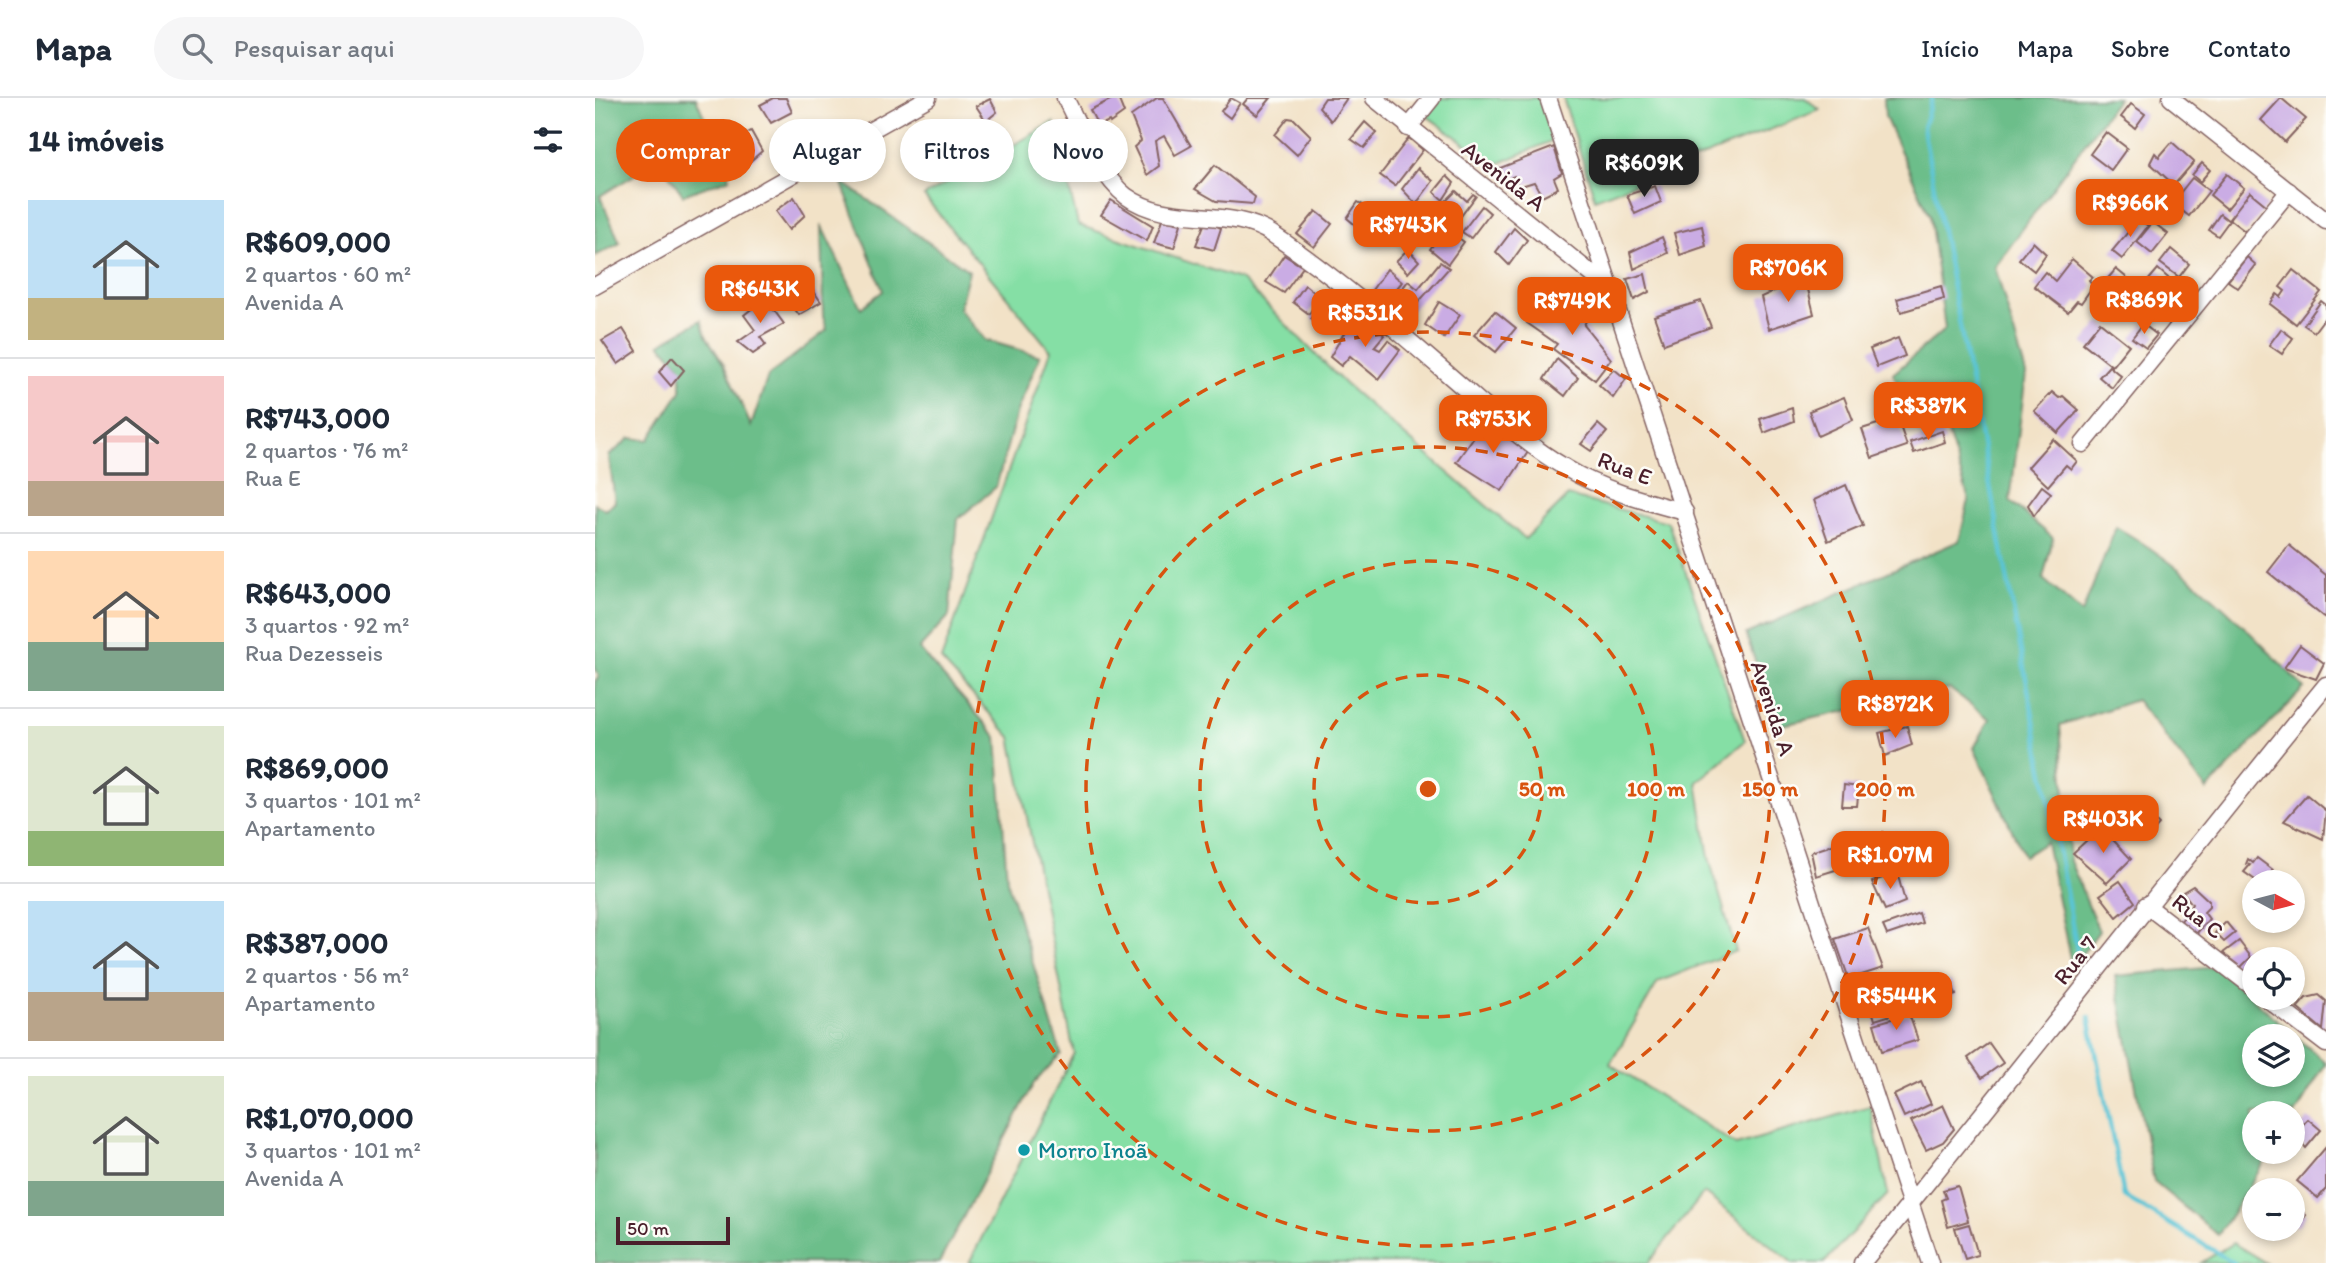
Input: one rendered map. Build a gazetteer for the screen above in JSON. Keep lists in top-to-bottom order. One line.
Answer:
{"streets":{"street":["Avenida A","Rua E","Rua C","Rua 7"]},"crossings":[["Avenida A","Rua E"],["Avenida A","Rua 7"],["Rua C","Rua 7"]],"places":["Morro Inoã"],"scale_bar":"50 m","north":"right","page":{"header":"Mapa","search":"Pesquisar aqui","nav":["Início","Mapa","Sobre","Contato"],"heading":"14 imóveis","chip":["Comprar","Alugar","Filtros","Novo"],"price":["R$609K","R$966K","R$743K","R$706K","R$643K","R$869K","R$749K","R$531K","R$387K","R$753K","R$872K","R$403K","R$1.07M","R$544K"],"list":[{"name":"R$609,000","note":"2 quartos · 60 m² · Avenida A"},{"name":"R$743,000","note":"2 quartos · 76 m² · Rua E"},{"name":"R$643,000","note":"3 quartos · 92 m² · Rua Dezesseis"},{"name":"R$869,000","note":"3 quartos · 101 m² · Apartamento"},{"name":"R$387,000","note":"2 quartos · 56 m² · Apartamento"},{"name":"R$1,070,000","note":"3 quartos · 101 m² · Avenida A"}],"map_buttons":["+","−"],"scale":"50 m"},"rings":["50 m","100 m","150 m","200 m"]}
